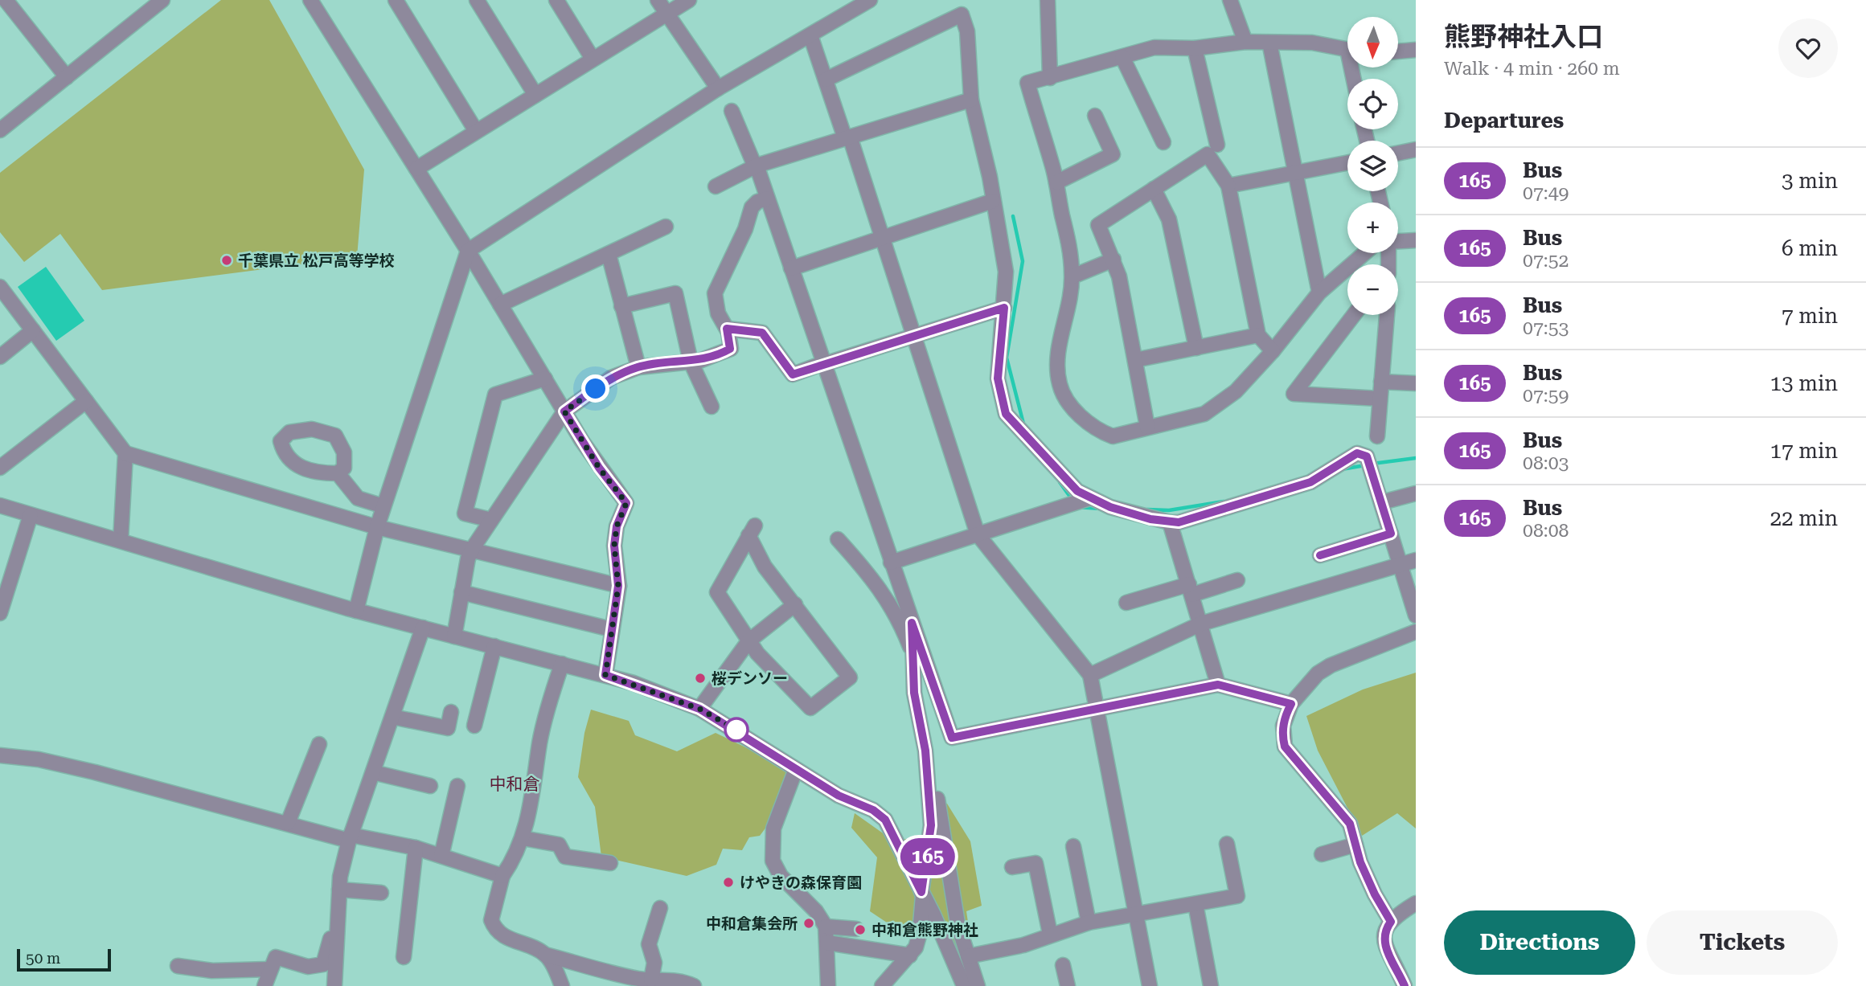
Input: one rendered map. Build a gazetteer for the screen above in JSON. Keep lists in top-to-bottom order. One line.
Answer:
{"districts":["中和倉"],"places":["千葉県立 松戸高等学校","桜デンソー","けやきの森保育園","中和倉集会所","中和倉熊野神社"],"lines":["bus line 165"],"scale_bar":"50 m","north":"bottom","page":{"on_map":"165","heading":[["熊野神社入口","Walk · 4 min · 260 m"],"Departures"],"map_buttons":["+","−"],"list":[{"mark":"165","name":"Bus","note":"07:49","value":"3 min"},{"mark":"165","name":"Bus","note":"07:52","value":"6 min"},{"mark":"165","name":"Bus","note":"07:53","value":"7 min"},{"mark":"165","name":"Bus","note":"07:59","value":"13 min"},{"mark":"165","name":"Bus","note":"08:03","value":"17 min"},{"mark":"165","name":"Bus","note":"08:08","value":"22 min"}],"buttons":["Directions","Tickets"],"scale":"50 m"}}
